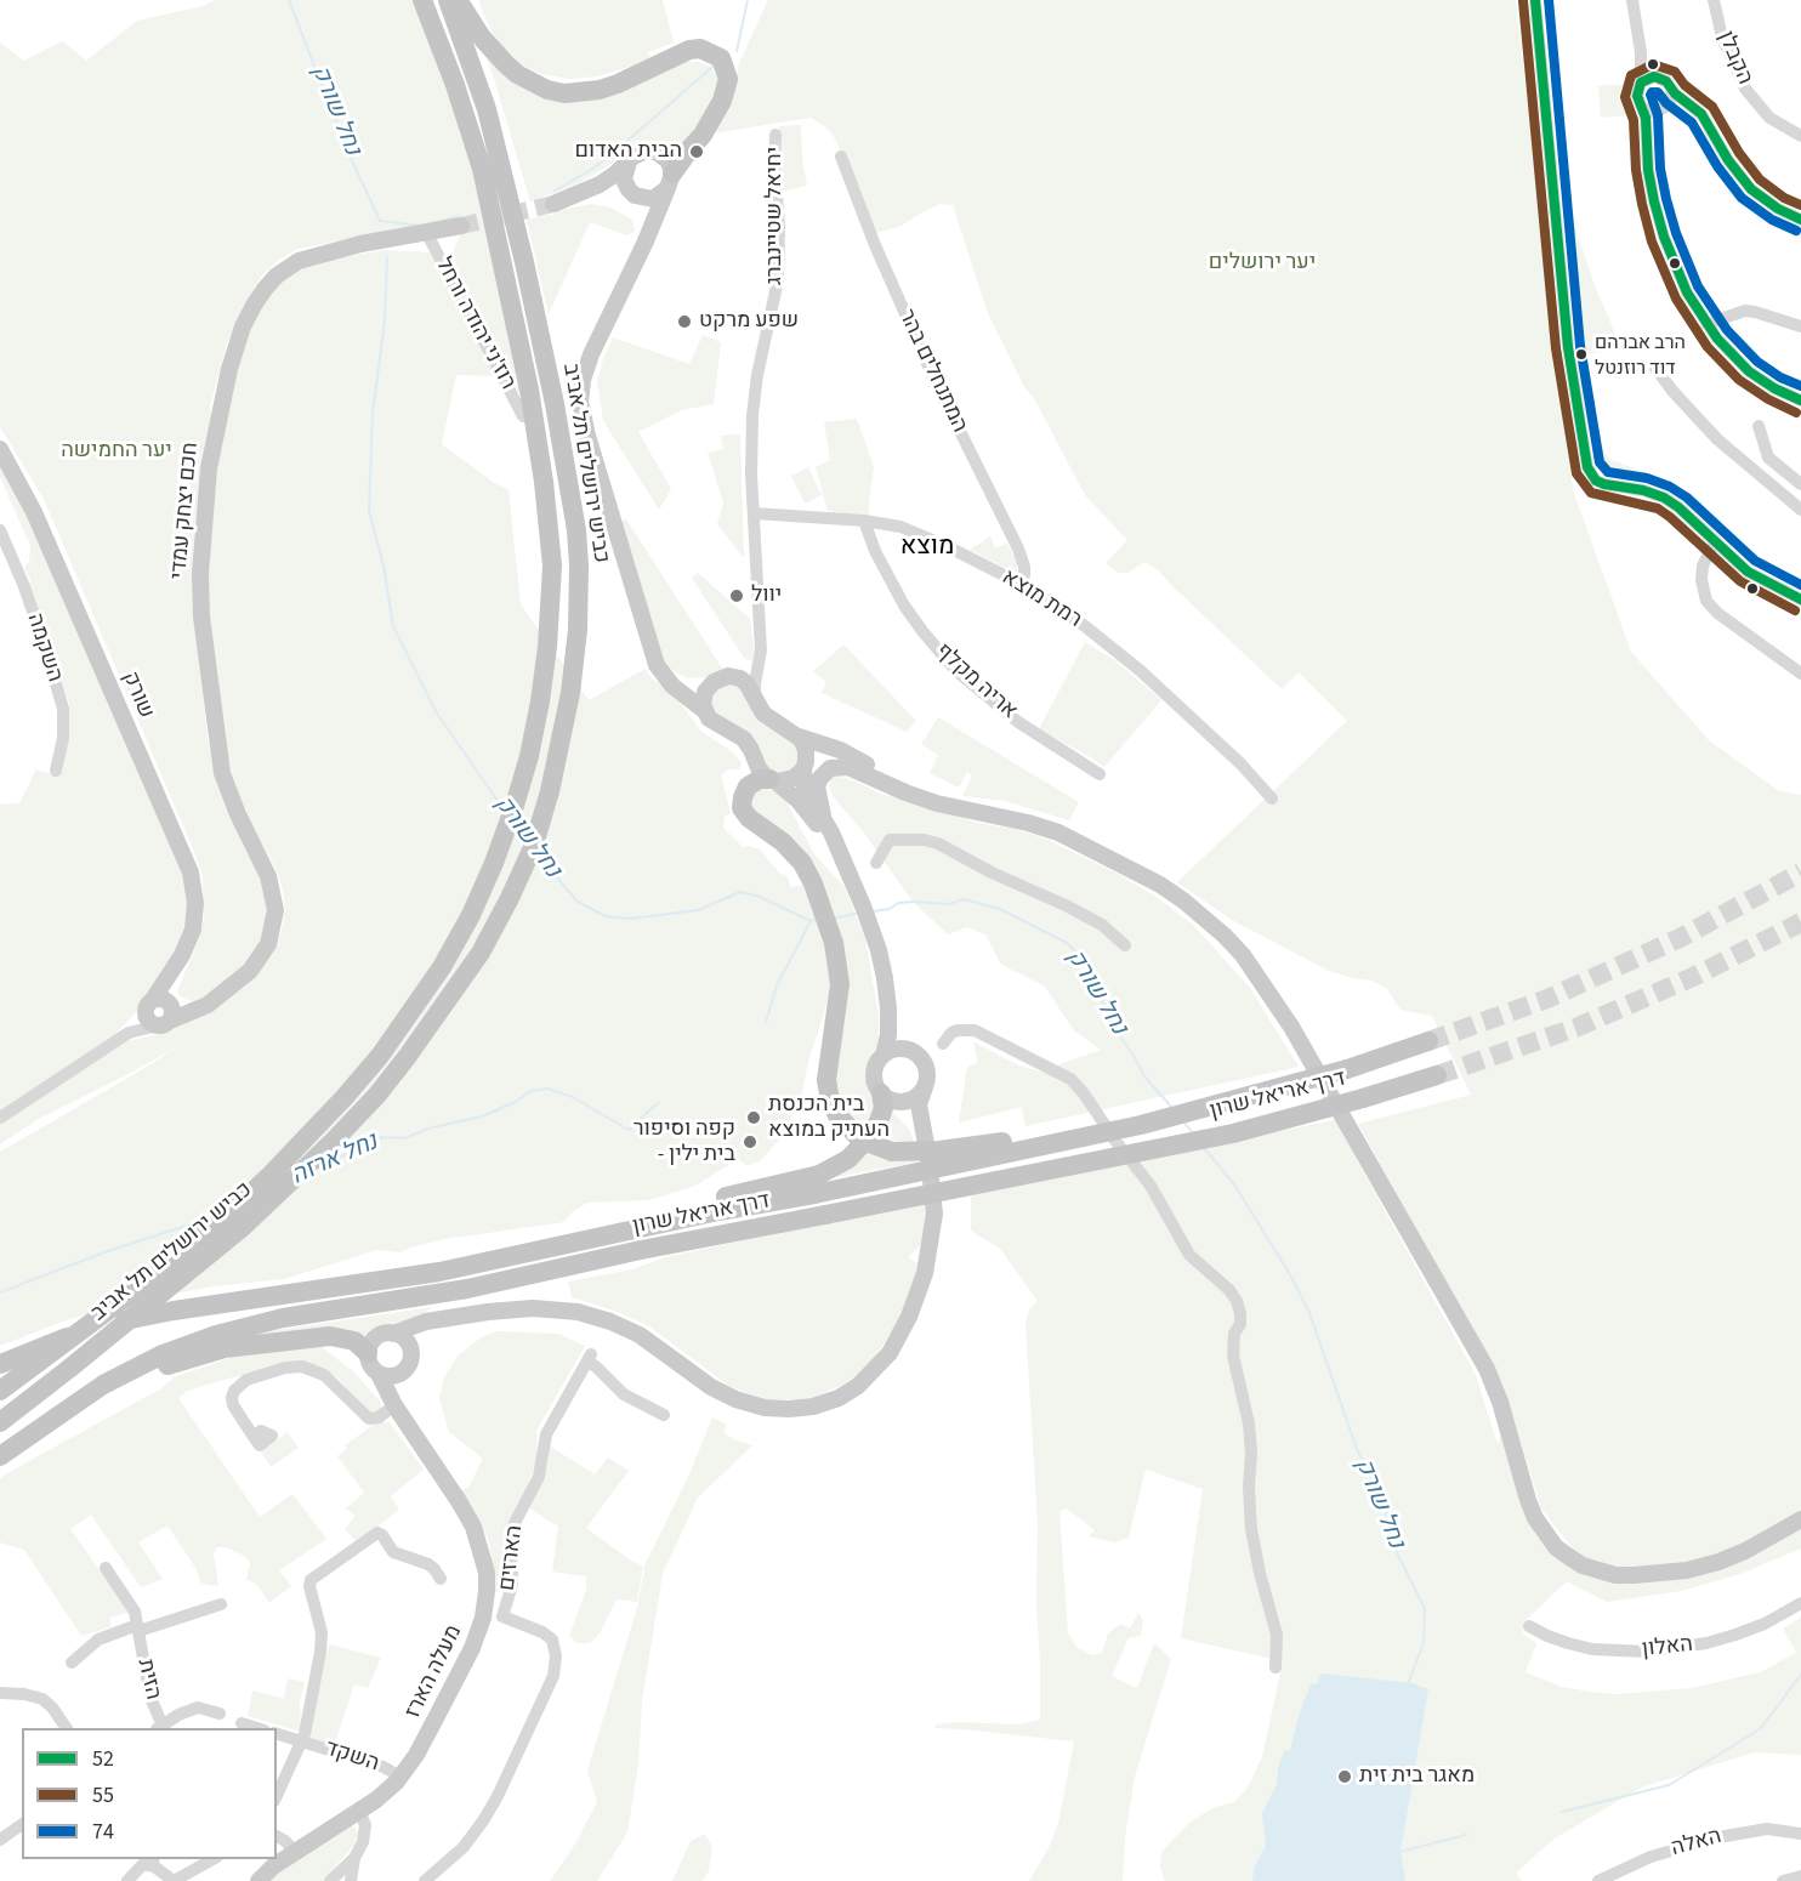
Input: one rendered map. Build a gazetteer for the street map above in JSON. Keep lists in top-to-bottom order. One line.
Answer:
{"streets":{"highway":["כביש ירושלים תל אביב","דרך אריאל שרון"],"main road":["חכם יצחק עמדי","שורק","מעלה הארז"],"street":["הקבלן","יחיאל שטיינברג","רוז'ני יהודה ורחל","המתנחלים בהר","רמת מוצא","השקמה","אריה מקלף","הארזים","האלון","הזית","השקד","האלה"]},"crossings":[["יחיאל שטיינברג","רמת מוצא"],["רוז'ני יהודה ורחל","חכם יצחק עמדי"],["המתנחלים בהר","רמת מוצא"],["חכם יצחק עמדי","שורק"],["רמת מוצא","אריה מקלף"],["מעלה הארז","השקד"]],"districts":["מוצא"],"water":["נחל שורק","נחל ארזה"],"parks":["יער ירושלים","יער החמישה"],"places":["הבית האדום","שפע מרקט","הרב אברהם דוד רוזנטל","יוול","בית הכנסת העתיק במוצא","קפה וסיפור - בית ילין","מאגר בית זית"],"lines":["transit line 52","transit line 74","transit line 55"],"legend":["52","55","74"]}
